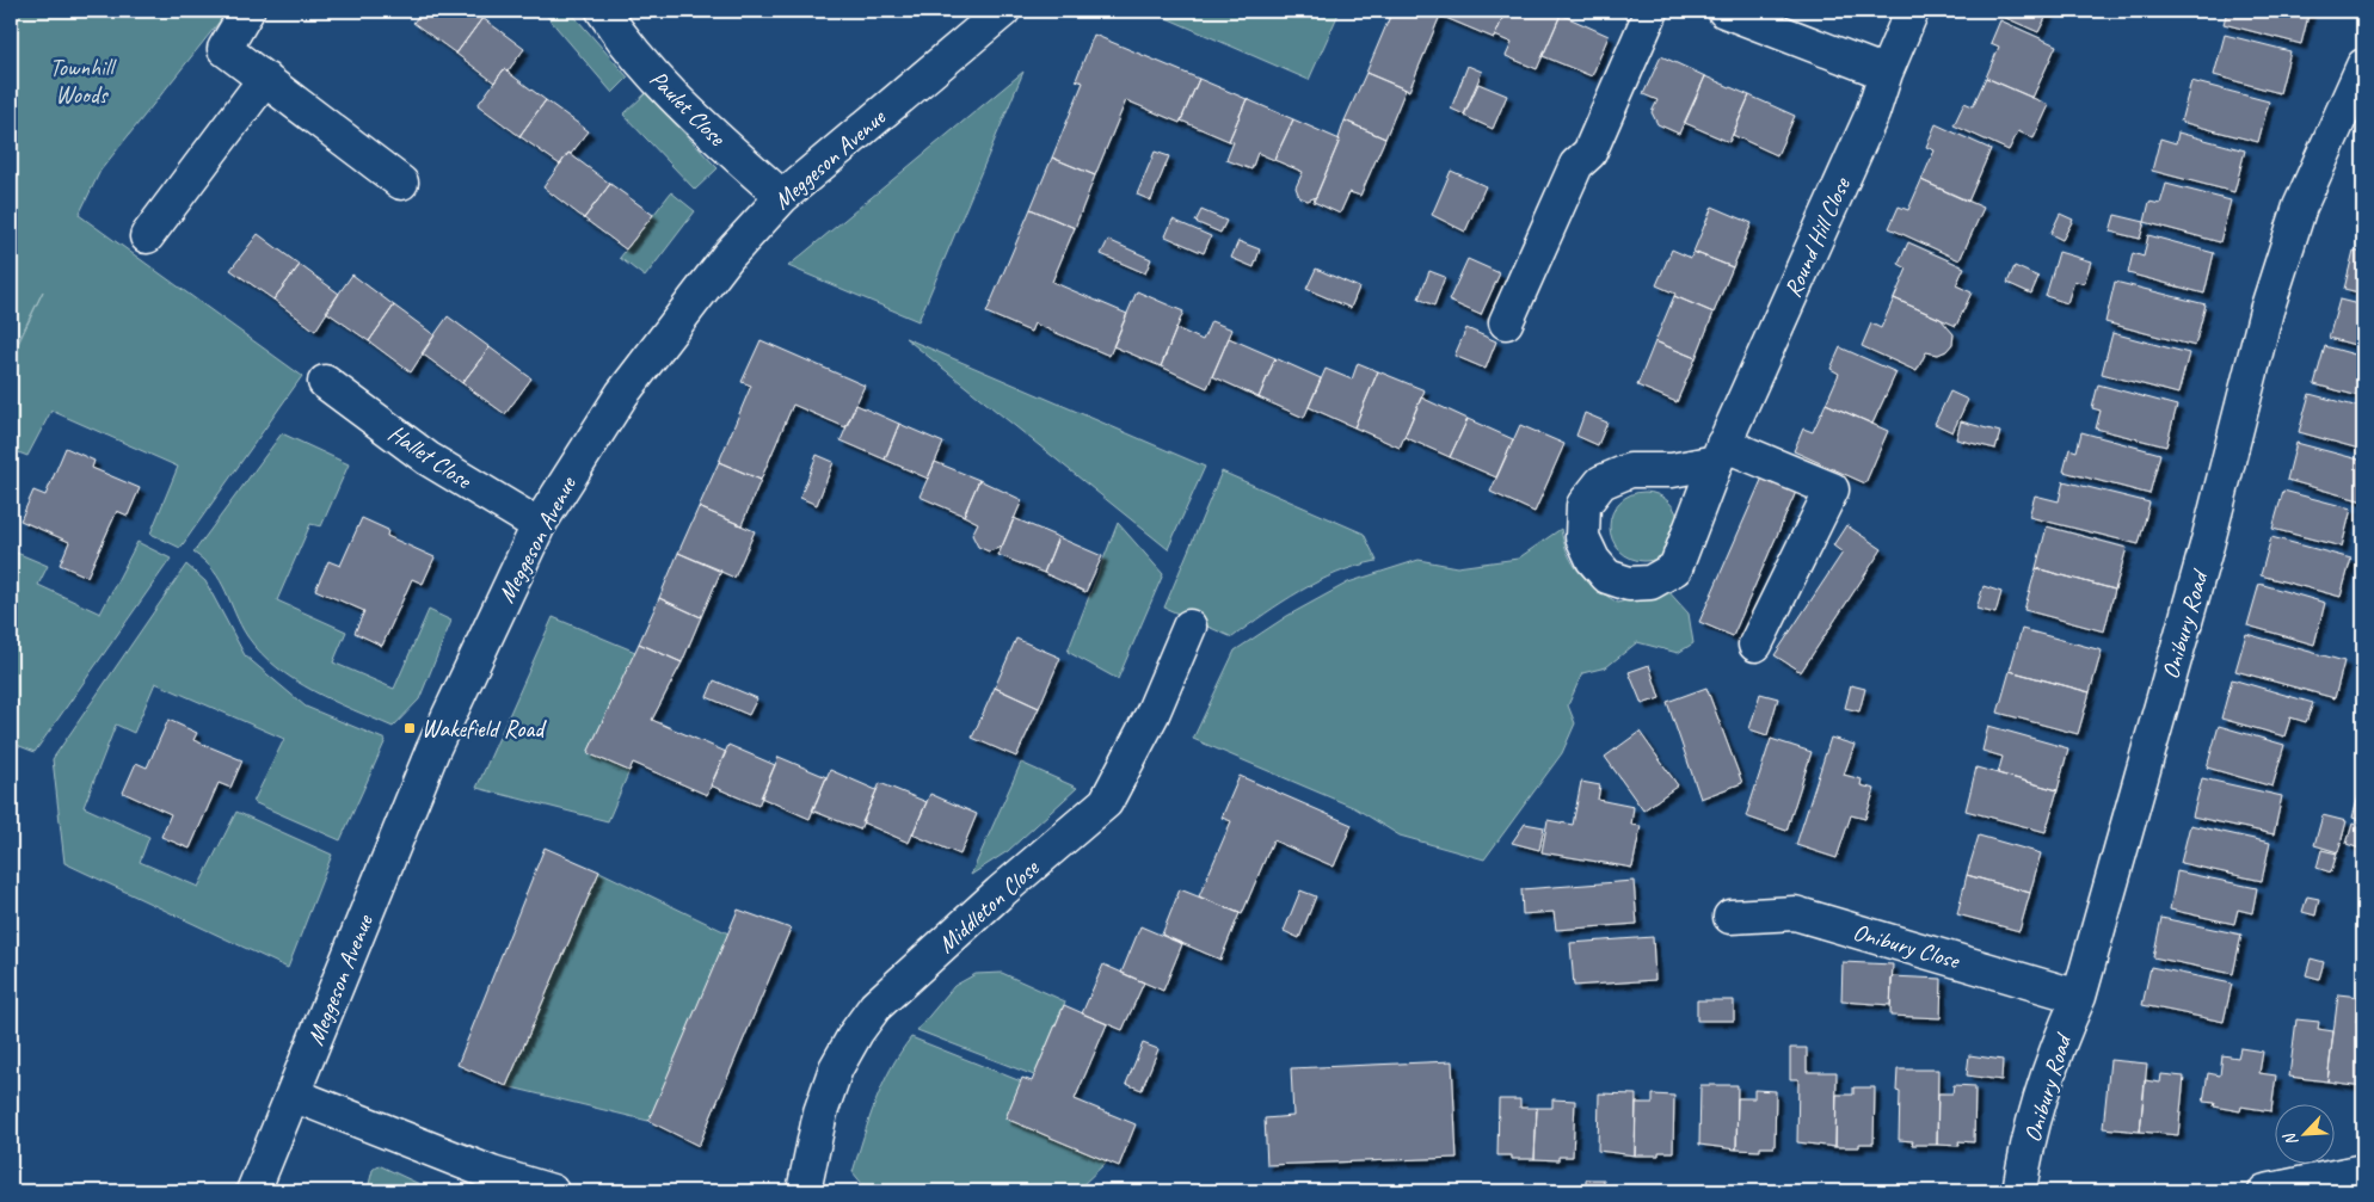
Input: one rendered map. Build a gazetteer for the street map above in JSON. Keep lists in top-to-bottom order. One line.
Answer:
{"streets":{"street":["Paulet Close","Meggeson Avenue","Round Hill Close","Hallet Close","Onibury Road","Middleton Close","Onibury Close"]},"crossings":[["Paulet Close","Meggeson Avenue"],["Meggeson Avenue","Hallet Close"],["Onibury Road","Onibury Close"]],"parks":["Townhill Woods"],"places":{"transit":["Wakefield Road"]},"north":"bottom left"}
